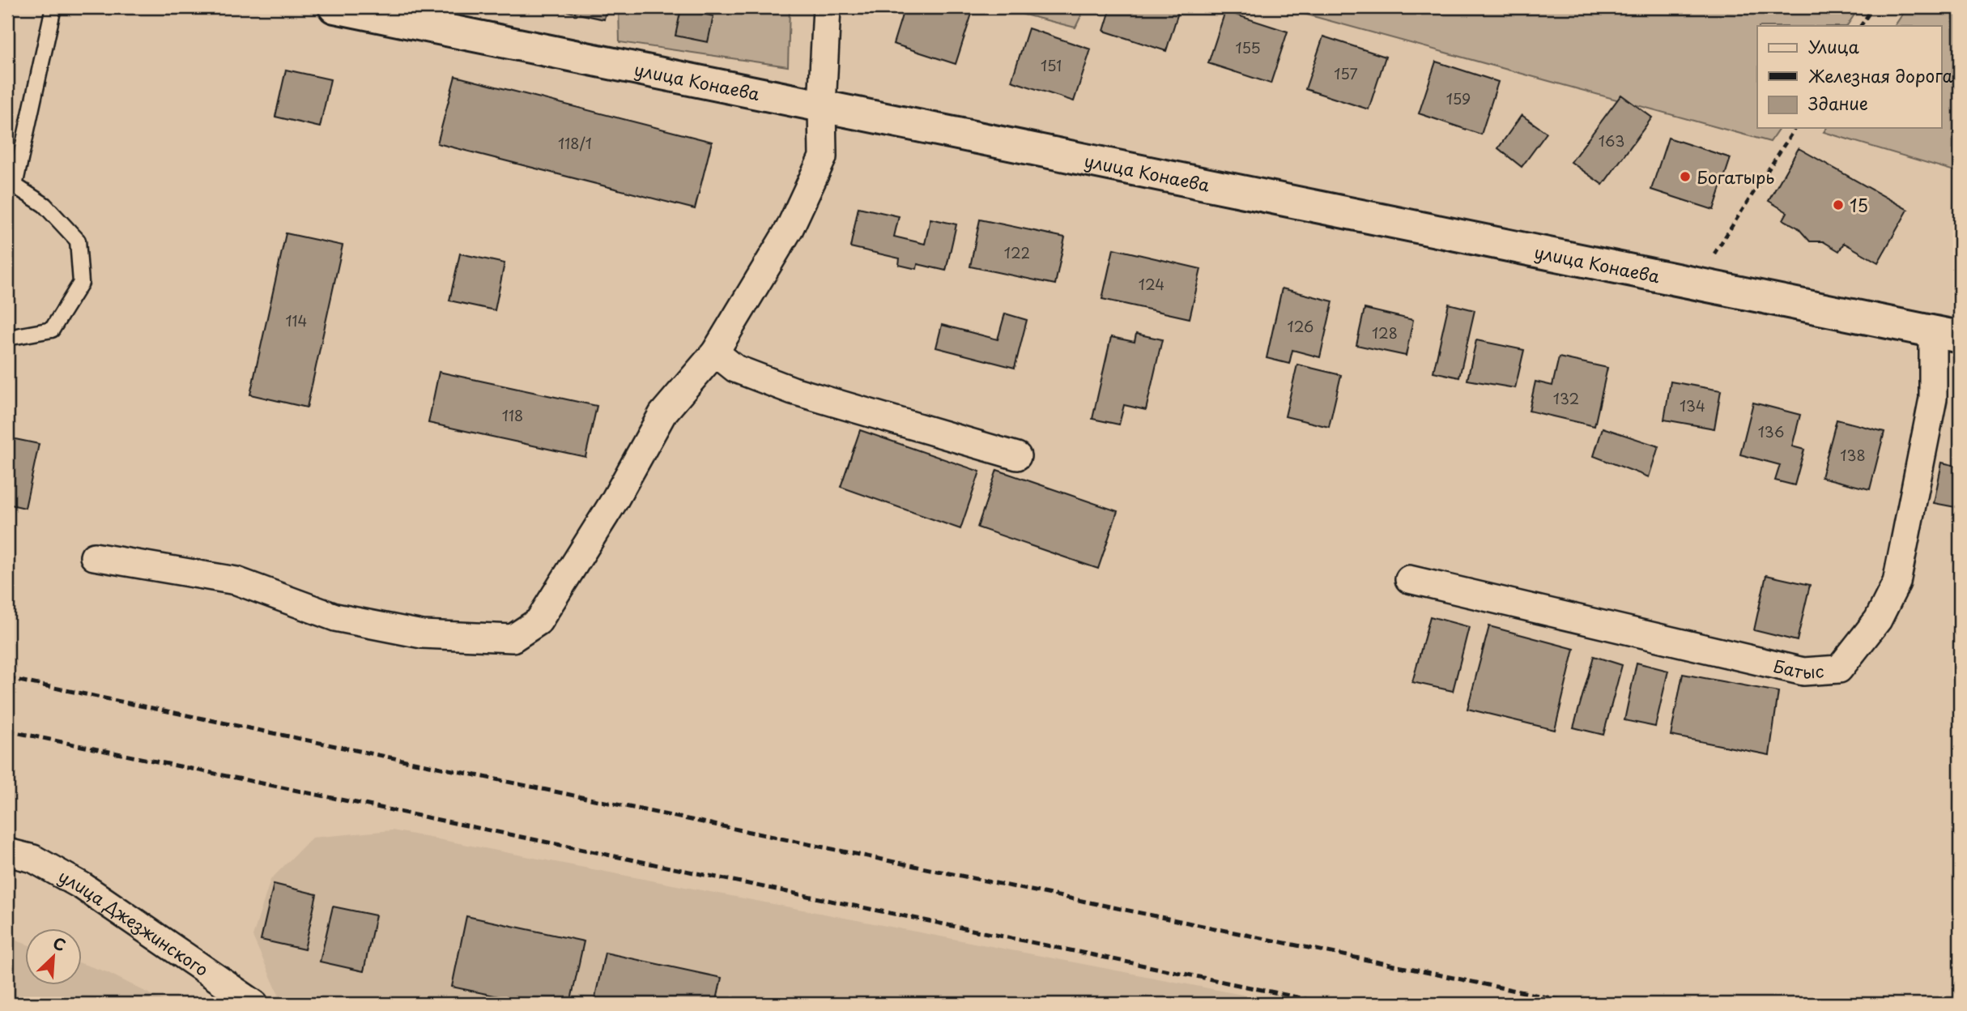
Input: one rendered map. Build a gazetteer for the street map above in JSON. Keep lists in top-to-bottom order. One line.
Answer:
{"streets":{"main road":["улица Конаева"],"street":["Батыс","улица Джезжинского"]},"crossings":[["улица Конаева","Батыс"]],"places":["Богатырь","15"],"house_numbers":["155","151","157","159","163","118/1","122","124","114","126","128","132","134","118","136","138"],"legend":["Улица","Железная дорога","Здание"],"north":"top right"}
